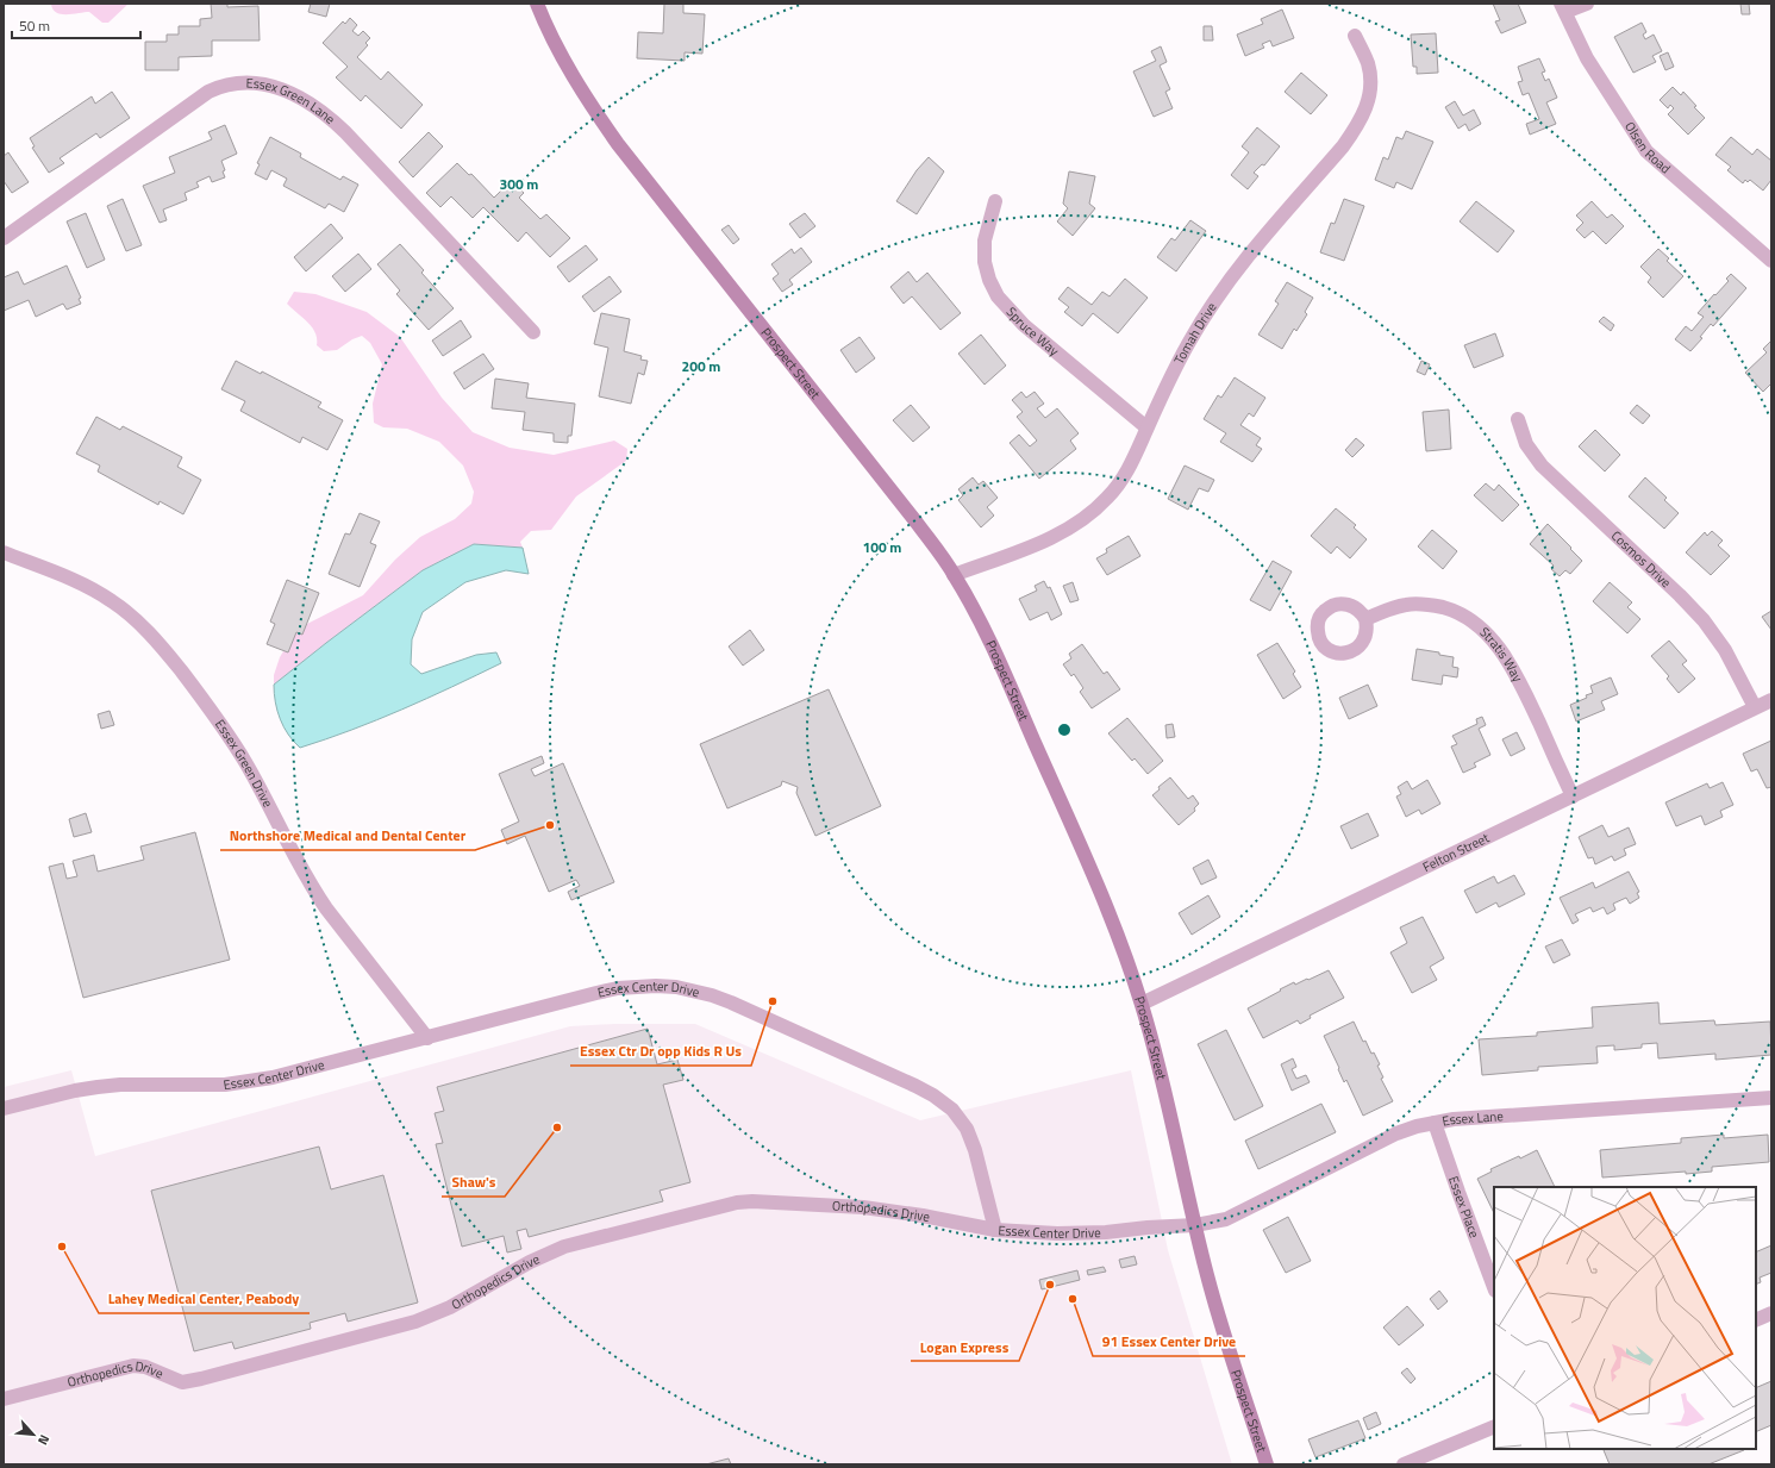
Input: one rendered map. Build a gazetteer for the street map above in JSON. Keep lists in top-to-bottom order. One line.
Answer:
{"streets":{"street":["Essex Green Lane","Olsen Road","Spruce Way","Tomah Drive","Prospect Street","Cosmos Drive","Stratis Way","Essex Green Drive","Felton Street","Essex Center Drive","Essex Lane","Essex Place","Orthopedics Drive"]},"crossings":[["Spruce Way","Tomah Drive"],["Tomah Drive","Prospect Street"],["Prospect Street","Felton Street"],["Prospect Street","Essex Center Drive"],["Prospect Street","Essex Lane"],["Cosmos Drive","Felton Street"],["Stratis Way","Felton Street"],["Essex Green Drive","Essex Center Drive"],["Essex Center Drive","Essex Lane"],["Essex Center Drive","Orthopedics Drive"],["Essex Lane","Essex Place"]],"places":["Northshore Medical and Dental Center","Essex Ctr Dr opp Kids R Us","Shaw's","Lahey Medical Center, Peabody","Logan Express","91 Essex Center Drive"],"scale_bar":"50 m","north":"bottom right","rings":["300 m","200 m","100 m"]}
